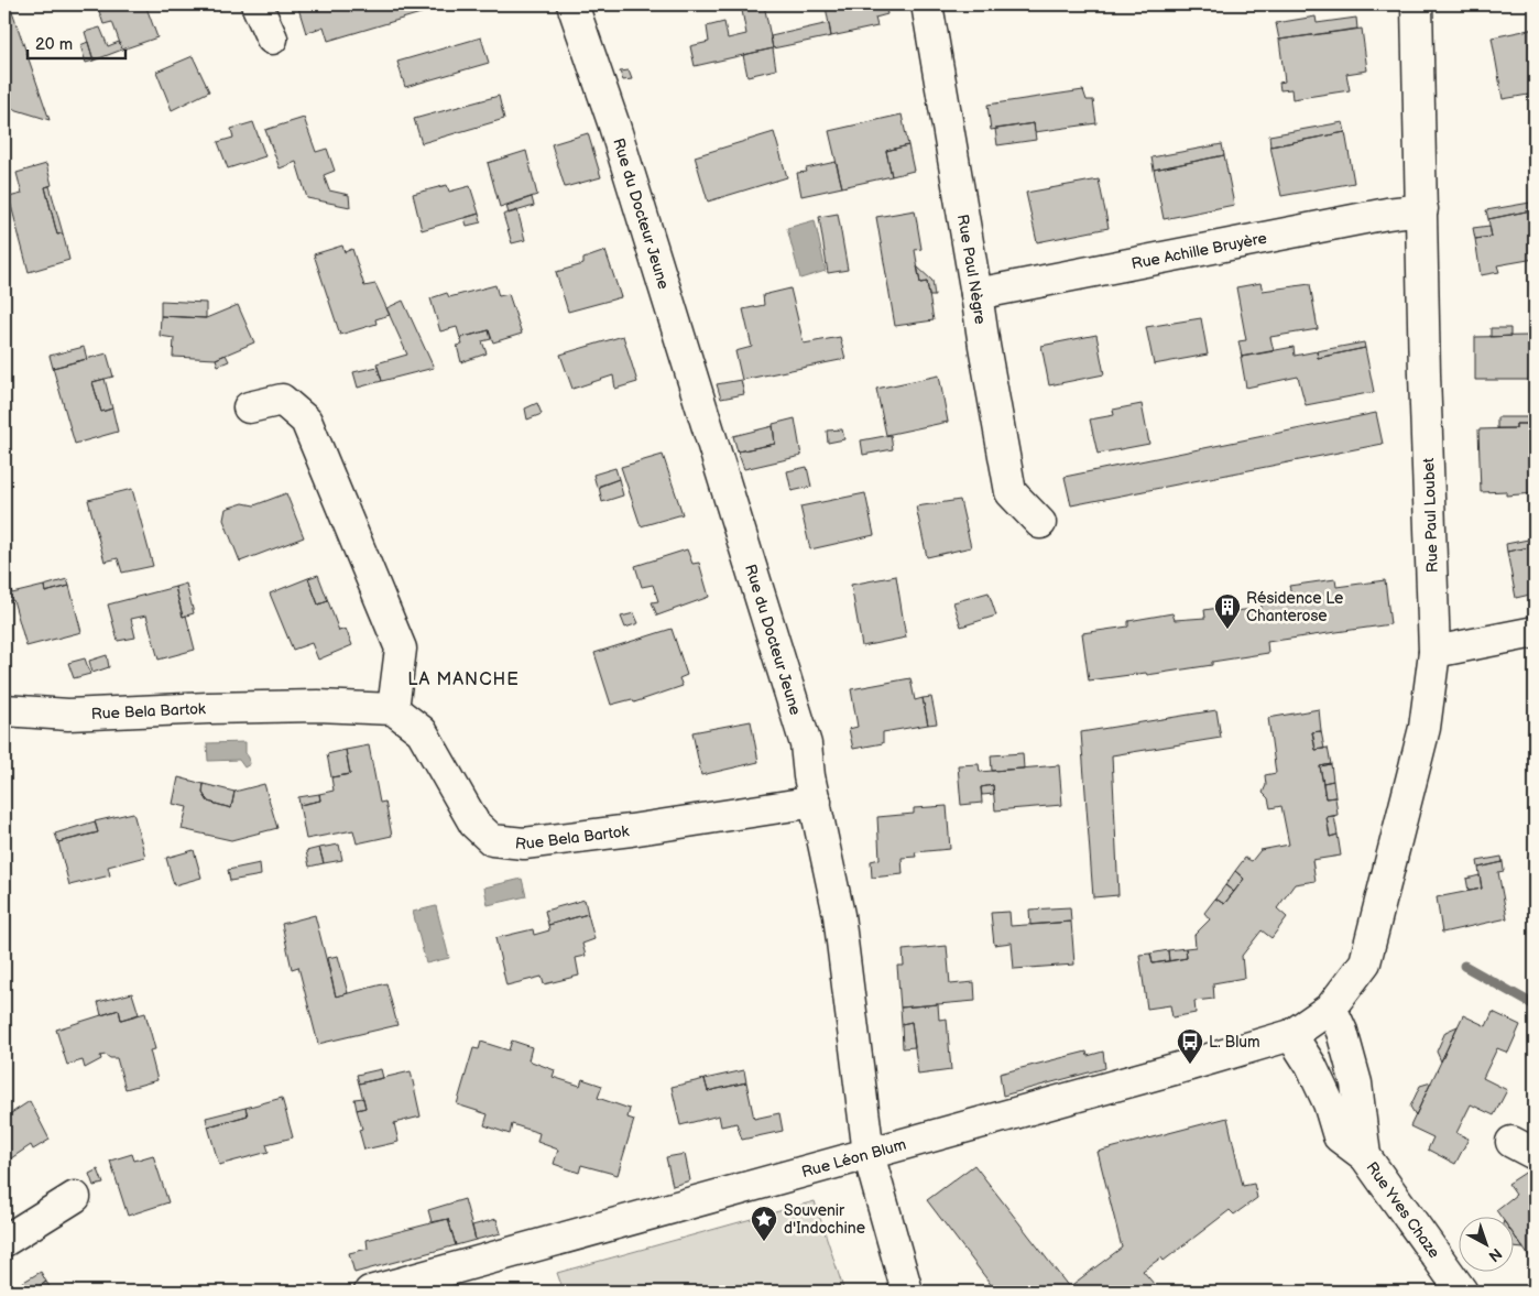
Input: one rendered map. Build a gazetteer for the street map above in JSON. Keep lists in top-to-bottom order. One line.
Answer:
{"streets":{"street":["Rue du Docteur Jeune","Rue Achille Bruyère","Rue Paul Nègre","Rue Paul Loubet","Rue Bela Bartok","Rue Léon Blum","Rue Yves Chaze"]},"crossings":[["Rue du Docteur Jeune","Rue Bela Bartok"],["Rue du Docteur Jeune","Rue Léon Blum"],["Rue Achille Bruyère","Rue Paul Nègre"],["Rue Achille Bruyère","Rue Paul Loubet"],["Rue Paul Loubet","Rue Léon Blum"],["Rue Paul Loubet","Rue Yves Chaze"],["Rue Léon Blum","Rue Yves Chaze"]],"districts":["LA MANCHE"],"places":{"building":["Résidence Le Chanterose"],"bus stop":["L. Blum"],"place":["Souvenir d'Indochine"]},"scale_bar":"20 m","north":"bottom right"}
